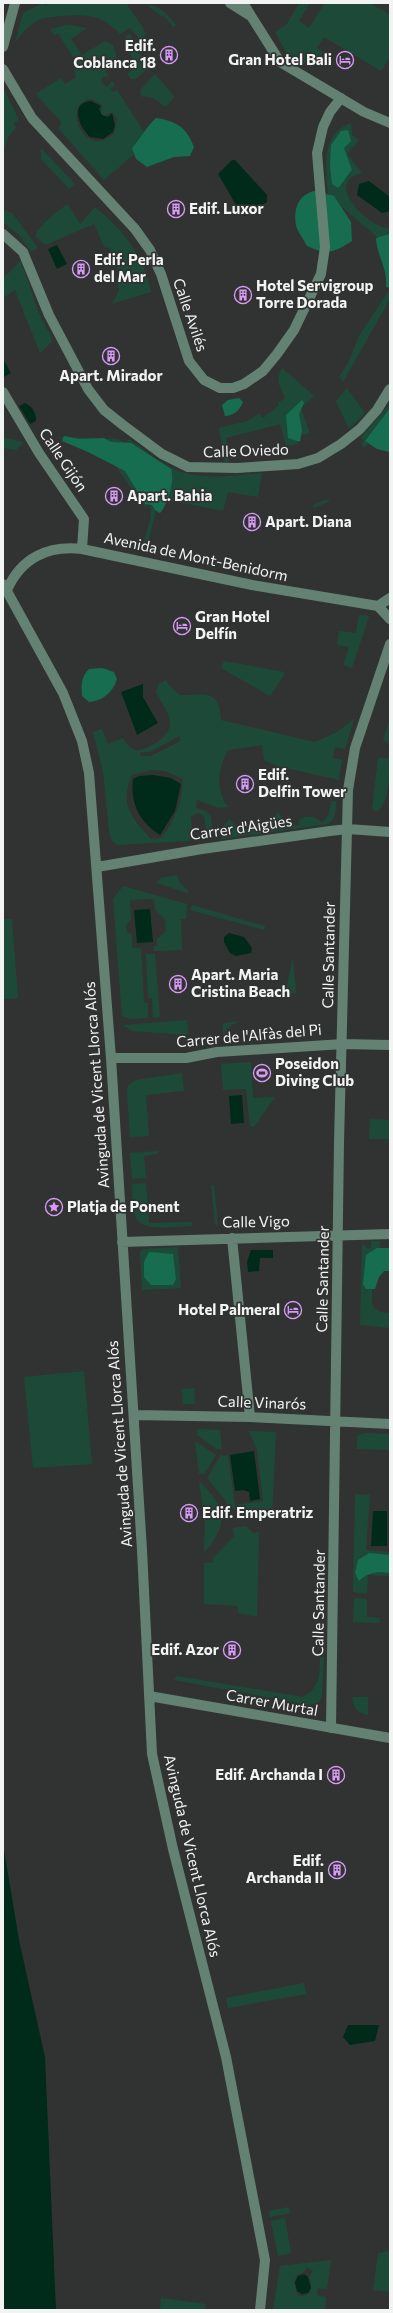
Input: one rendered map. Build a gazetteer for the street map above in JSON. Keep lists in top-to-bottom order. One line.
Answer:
{"streets":{"street":["Calle Avilés","Calle Oviedo","Calle Gijón","Avenida de Mont-Benidorm","Carrer d'Aigües","Calle Santander","Carrer de l'Alfàs del Pi","Avinguda de Vicent Llorca Alós","Calle Vigo","Calle Vinarós","Carrer Murtal"]},"crossings":[["Calle Gijón","Avenida de Mont-Benidorm"],["Avenida de Mont-Benidorm","Avinguda de Vicent Llorca Alós"],["Carrer d'Aigües","Calle Santander"],["Carrer d'Aigües","Avinguda de Vicent Llorca Alós"],["Calle Santander","Carrer de l'Alfàs del Pi"],["Calle Santander","Calle Vigo"],["Calle Santander","Calle Vinarós"],["Calle Santander","Carrer Murtal"],["Carrer de l'Alfàs del Pi","Avinguda de Vicent Llorca Alós"],["Avinguda de Vicent Llorca Alós","Calle Vigo"],["Avinguda de Vicent Llorca Alós","Calle Vinarós"],["Avinguda de Vicent Llorca Alós","Carrer Murtal"]],"places":{"building":["Edif. Coblanca 18","Edif. Luxor","Edif. Perla del Mar","Hotel Servigroup Torre Dorada","Apart. Mirador","Apart. Bahia","Apart. Diana","Edif. Delfin Tower","Apart. Maria Cristina Beach","Edif. Emperatriz","Edif. Azor","Edif. Archanda I","Edif. Archanda II"],"hotel":["Gran Hotel Bali","Gran Hotel Delfín","Hotel Palmeral"],"sports":["Poseidon Diving Club"],"place":["Platja de Ponent"]}}
